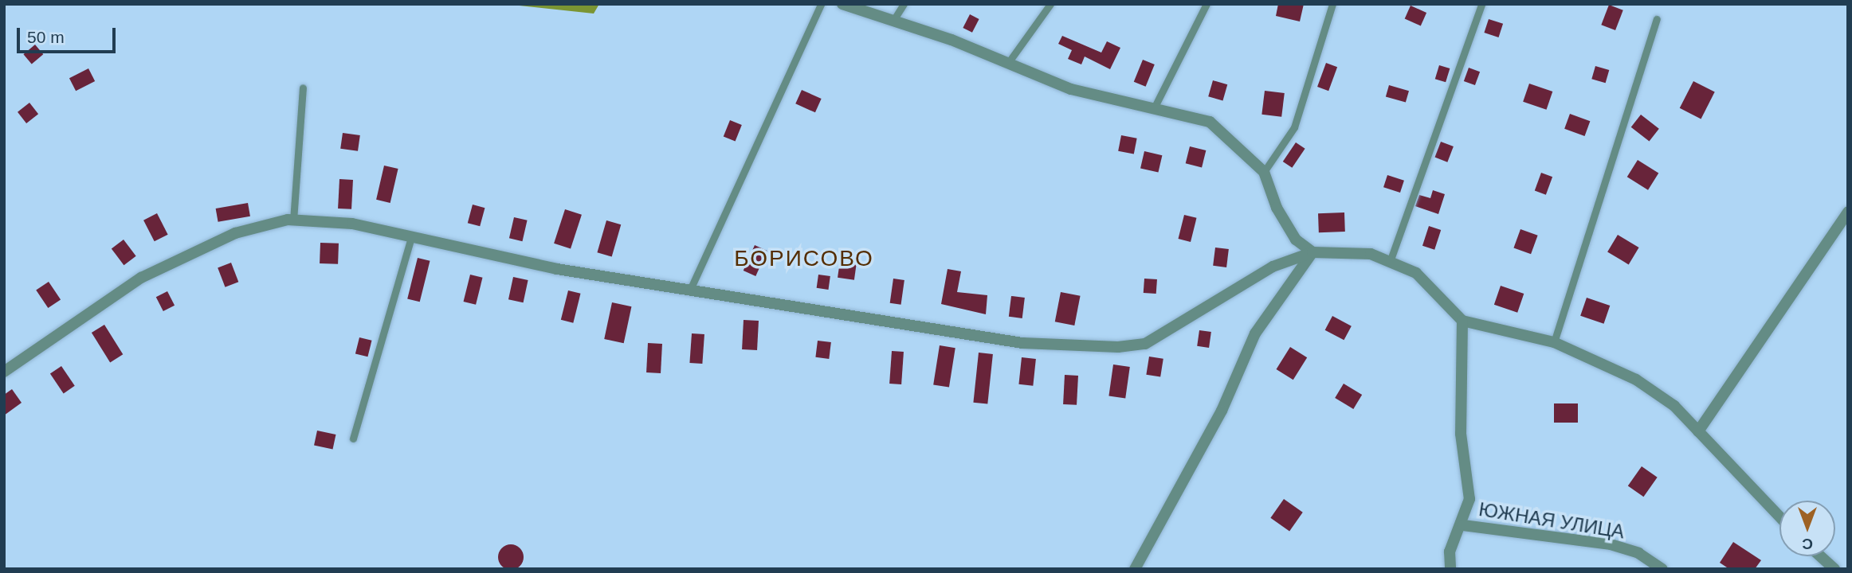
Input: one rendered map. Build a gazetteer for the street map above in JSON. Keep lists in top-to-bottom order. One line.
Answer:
{"streets":{"street":["ЮЖНАЯ УЛИЦА"]},"districts":["БОРИСОВО"],"scale_bar":"50 m","north":"bottom"}
